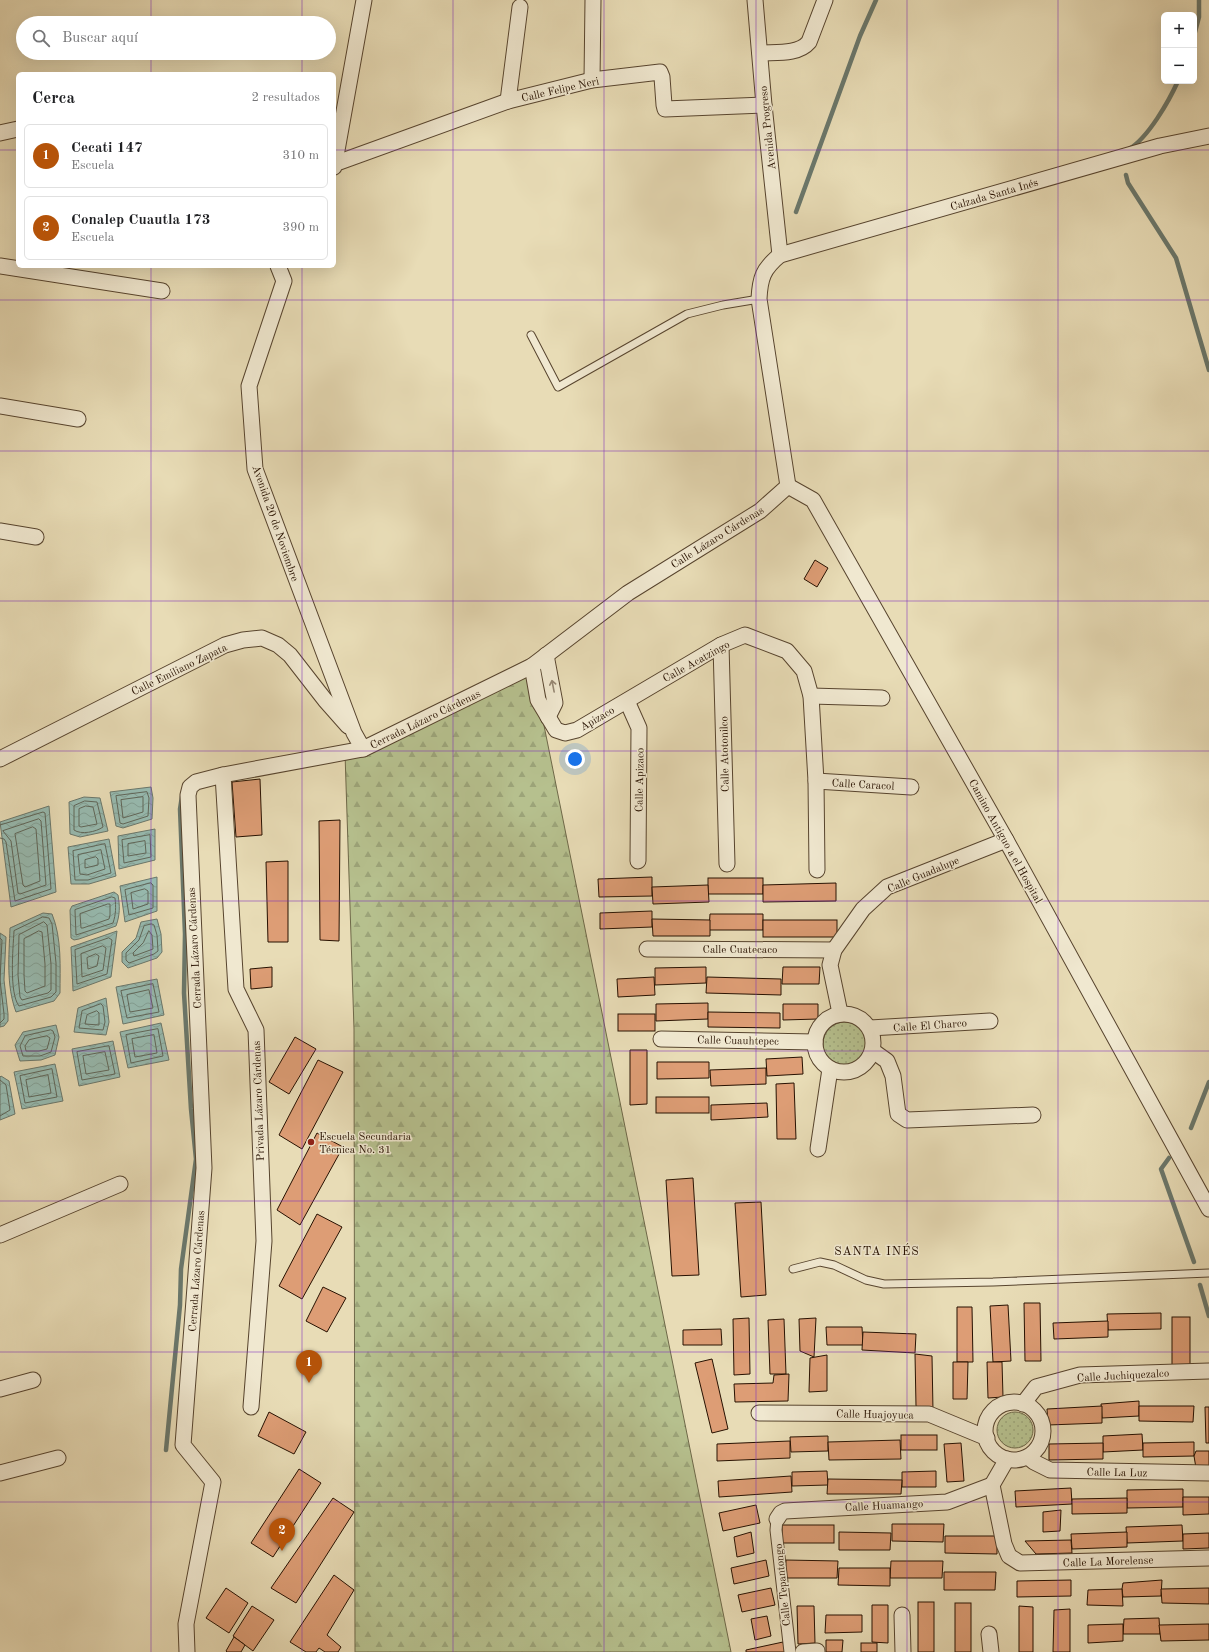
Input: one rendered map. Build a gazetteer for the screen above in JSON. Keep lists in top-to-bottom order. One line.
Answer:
{"streets":{"street":["Calle Felipe Neri","Avenida Progreso","Calzada Santa Inés","Avenida 20 de Noviembre","Calle Lázaro Cárdenas","Calle Acatzingo","Calle Emiliano Zapata","Apizaco","Cerrada Lázaro Cárdenas","Calle Atotonilco","Calle Apizaco","Calle Caracol","Camino Antiguo a el Hospital","Calle Guadalupe","Calle Cuatecaco","Calle El Charco","Calle Cuauhtepec","Privada Lázaro Cárdenas","Calle Juchiquezalco","Calle Huajoyuca","Calle La Luz","Calle Huamango","Calle La Morelense","Calle Tepantongo"]},"crossings":[["Calle Felipe Neri","Avenida Progreso"],["Avenida Progreso","Calzada Santa Inés"],["Avenida 20 de Noviembre","Calle Emiliano Zapata"],["Avenida 20 de Noviembre","Cerrada Lázaro Cárdenas"],["Calle Lázaro Cárdenas","Cerrada Lázaro Cárdenas"],["Calle Lázaro Cárdenas","Camino Antiguo a el Hospital"],["Calle Acatzingo","Apizaco"],["Calle Acatzingo","Calle Atotonilco"],["Calle Acatzingo","Calle Apizaco"],["Calle Acatzingo","Calle Caracol"],["Apizaco","Calle Apizaco"],["Cerrada Lázaro Cárdenas","Privada Lázaro Cárdenas"],["Camino Antiguo a el Hospital","Calle Guadalupe"],["Calle Guadalupe","Calle Cuatecaco"],["Calle Guadalupe","Calle El Charco"],["Calle Guadalupe","Calle Cuauhtepec"],["Calle El Charco","Calle Cuauhtepec"],["Calle Juchiquezalco","Calle Huajoyuca"],["Calle Juchiquezalco","Calle La Luz"],["Calle Huajoyuca","Calle La Luz"],["Calle Huamango","Calle La Morelense"],["Calle Huamango","Calle Tepantongo"]],"districts":["SANTA INÉS"],"places":["Escuela Secundaria Técnica No. 31"],"page":{"map_buttons":["+","−"],"search":"Buscar aquí","heading":["Cerca","2 resultados"],"list":[{"mark":"1","name":"Cecati 147","note":"Escuela","value":"310 m"},{"mark":"2","name":"Conalep Cuautla 173","note":"Escuela","value":"390 m"}],"pins":["1","2"]}}
